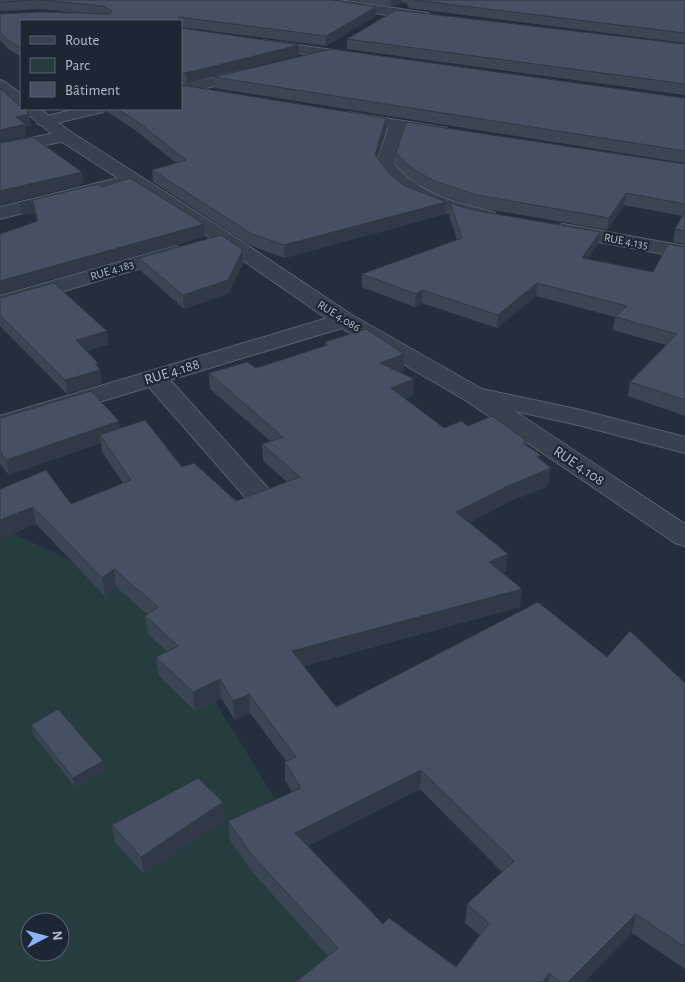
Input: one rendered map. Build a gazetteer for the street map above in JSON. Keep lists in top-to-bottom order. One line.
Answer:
{"streets":{"street":["RUE 4.135","RUE 4.183","RUE 4.086","RUE 4.188","RUE 4.108"]},"crossings":[["RUE 4.183","RUE 4.086"],["RUE 4.086","RUE 4.188"],["RUE 4.086","RUE 4.108"]],"legend":["Route","Parc","Bâtiment"],"north":"right"}
